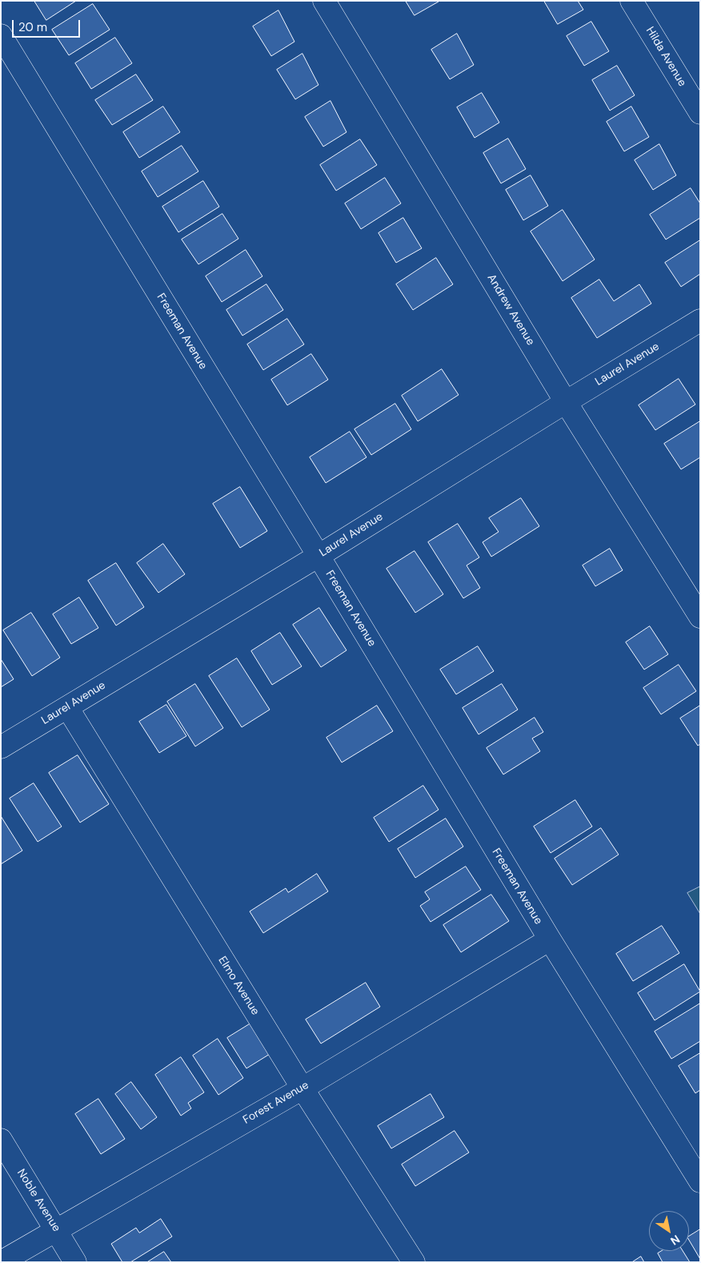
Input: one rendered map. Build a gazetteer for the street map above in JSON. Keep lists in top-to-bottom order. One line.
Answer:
{"streets":{"street":["Hilda Avenue","Andrew Avenue","Freeman Avenue","Laurel Avenue","Elmo Avenue","Forest Avenue","Noble Avenue"]},"crossings":[["Andrew Avenue","Laurel Avenue"],["Freeman Avenue","Laurel Avenue"],["Freeman Avenue","Forest Avenue"],["Laurel Avenue","Elmo Avenue"],["Elmo Avenue","Forest Avenue"],["Forest Avenue","Noble Avenue"]],"scale_bar":"20 m","north":"bottom right"}
